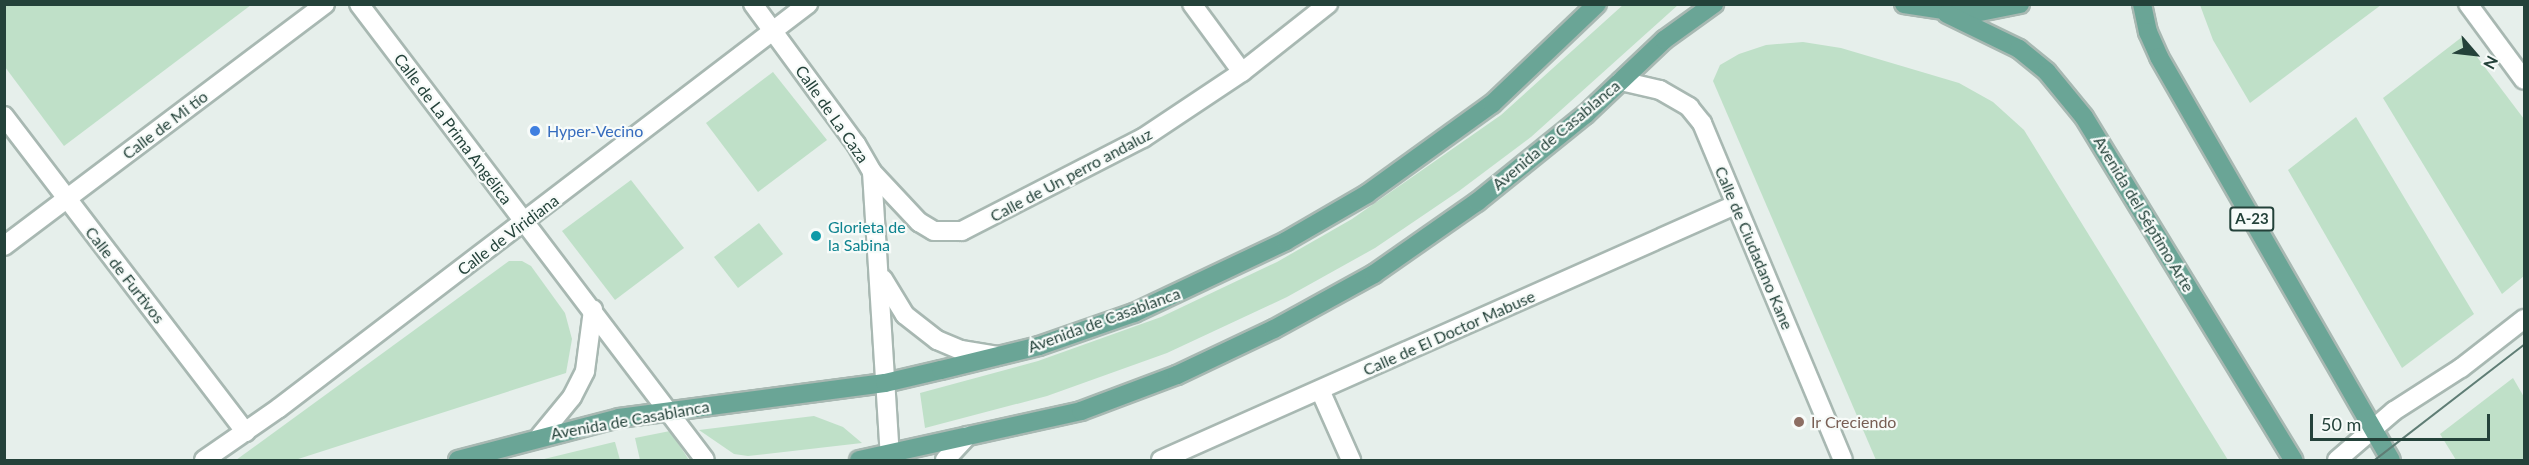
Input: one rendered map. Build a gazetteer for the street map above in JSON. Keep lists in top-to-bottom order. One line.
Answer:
{"streets":{"main road":["Avenida de Casablanca","Avenida del Séptimo Arte","A-23"],"street":["Calle de La Caza","Calle de Mi tío","Calle de La Prima Angélica","Calle de Un perro andaluz","Calle de Viridiana","Calle de Ciudadano Kane","Calle de Furtivos","Calle de El Doctor Mabuse"]},"crossings":[["Calle de La Caza","Avenida de Casablanca"],["Calle de La Caza","Calle de Un perro andaluz"],["Calle de La Caza","Calle de Viridiana"],["Calle de Mi tío","Calle de Furtivos"],["Calle de La Prima Angélica","Avenida de Casablanca"],["Calle de La Prima Angélica","Calle de Viridiana"],["Avenida de Casablanca","Calle de Ciudadano Kane"],["Calle de Viridiana","Calle de Furtivos"],["Calle de Ciudadano Kane","Calle de El Doctor Mabuse"]],"places":["Hyper-Vecino","Glorieta de la Sabina","Ir Creciendo"],"scale_bar":"50 m","north":"bottom right"}
